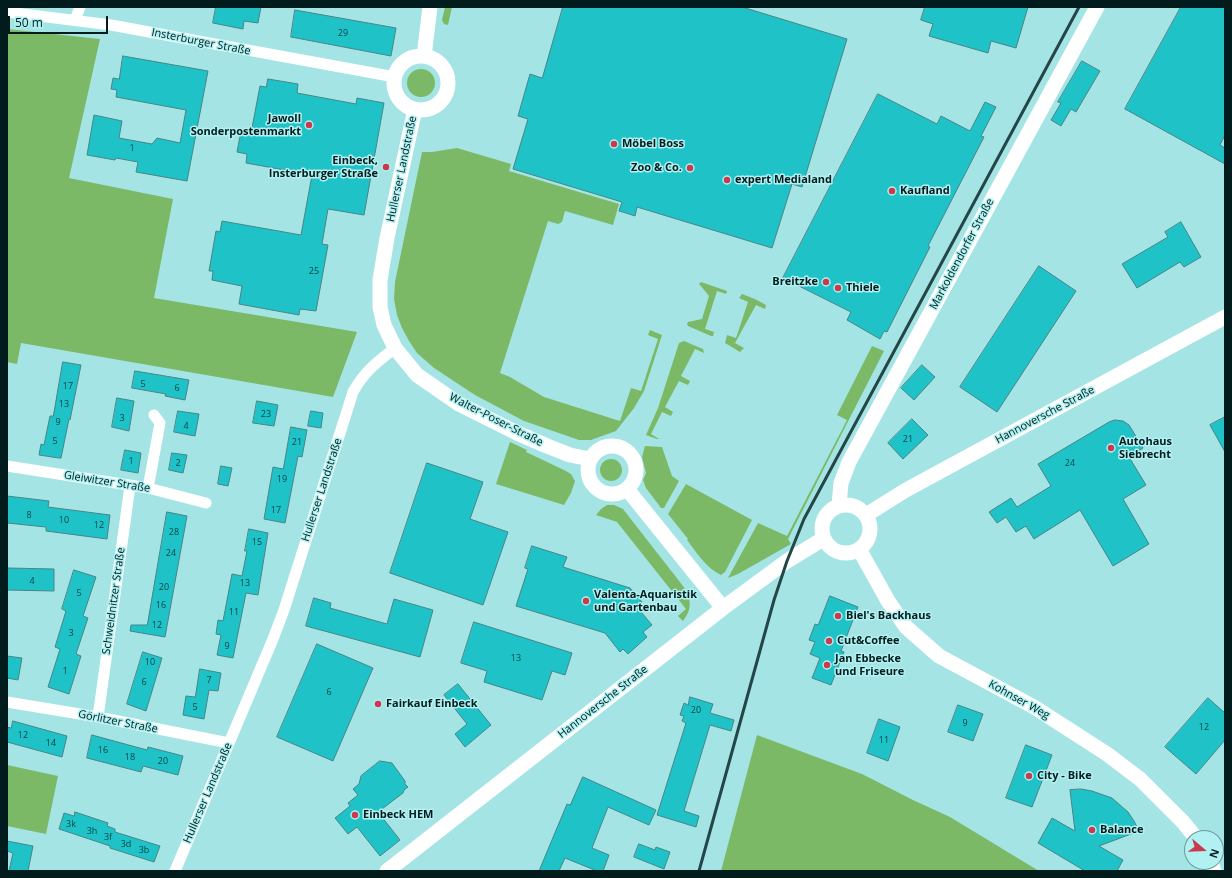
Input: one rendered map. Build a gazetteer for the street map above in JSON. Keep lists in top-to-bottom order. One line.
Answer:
{"streets":{"main road":["Hullerser Landstraße","Markoldendorfer Straße","Hannoversche Straße","Walter-Poser-Straße","Kohnser Weg"],"street":["Insterburger Straße","Gleiwitzer Straße","Schweidnitzer Straße","Görlitzer Straße"]},"crossings":[["Insterburger Straße","Hullerser Landstraße"],["Hullerser Landstraße","Walter-Poser-Straße"],["Hullerser Landstraße","Görlitzer Straße"],["Markoldendorfer Straße","Hannoversche Straße"],["Markoldendorfer Straße","Kohnser Weg"],["Hannoversche Straße","Kohnser Weg"],["Gleiwitzer Straße","Schweidnitzer Straße"],["Schweidnitzer Straße","Görlitzer Straße"]],"places":["Jawoll Sonderpostenmarkt","Möbel Boss","Einbeck, Insterburger Straße","Zoo & Co.","expert Medialand","Kaufland","Breitzke","Thiele","Autohaus Siebrecht","Valenta-Aquaristik und Gartenbau","Biel's Backhaus","Cut&Coffee","Jan Ebbecke und Friseure","Fairkauf Einbeck","City - Bike","Einbeck HEM","Balance"],"house_numbers":["29","1","25","5","17","6","13","23","3","9","4","21","5","21","1","2","24","19","17","8","10","12","28","15","24","4","13","20","5","16","11","12","3","9","13","10","1","7","6","6","5","20","9","12","12","11","14","16","18","20","3k","3h","3f","3d","3b"],"scale_bar":"50 m","north":"right"}
